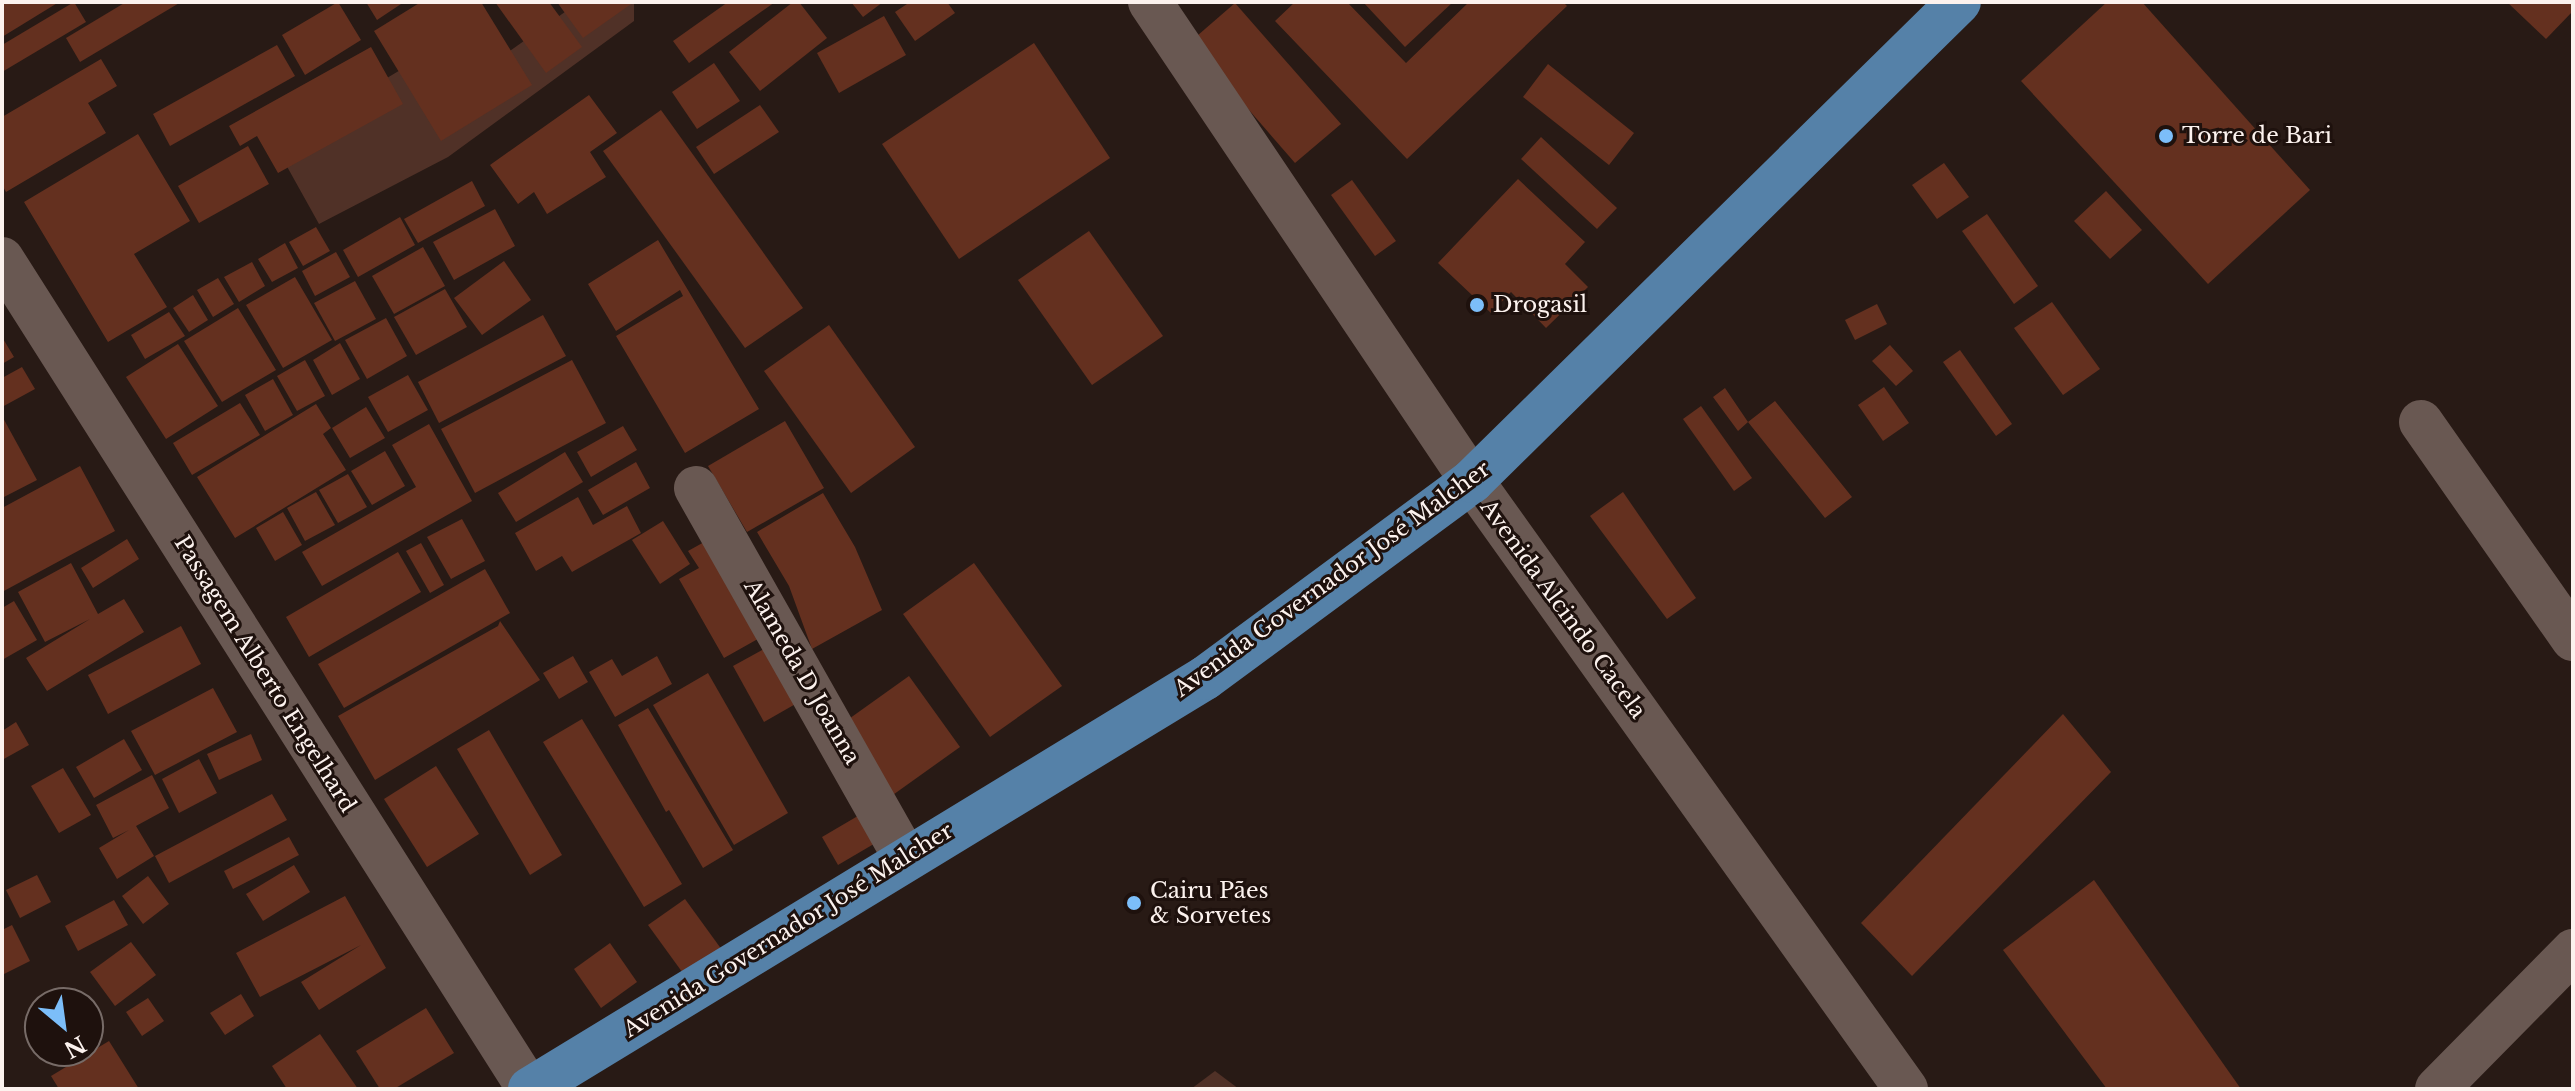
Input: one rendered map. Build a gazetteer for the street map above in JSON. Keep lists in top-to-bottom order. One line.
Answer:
{"streets":{"main road":["Avenida Governador José Malcher"],"street":["Avenida Alcindo Cacela","Alameda D Joanna","Passagem Alberto Engelhard"]},"crossings":[["Avenida Governador José Malcher","Avenida Alcindo Cacela"],["Avenida Governador José Malcher","Alameda D Joanna"],["Avenida Governador José Malcher","Passagem Alberto Engelhard"]],"places":["Torre de Bari","Drogasil","Cairu Pães & Sorvetes"],"north":"bottom right"}
